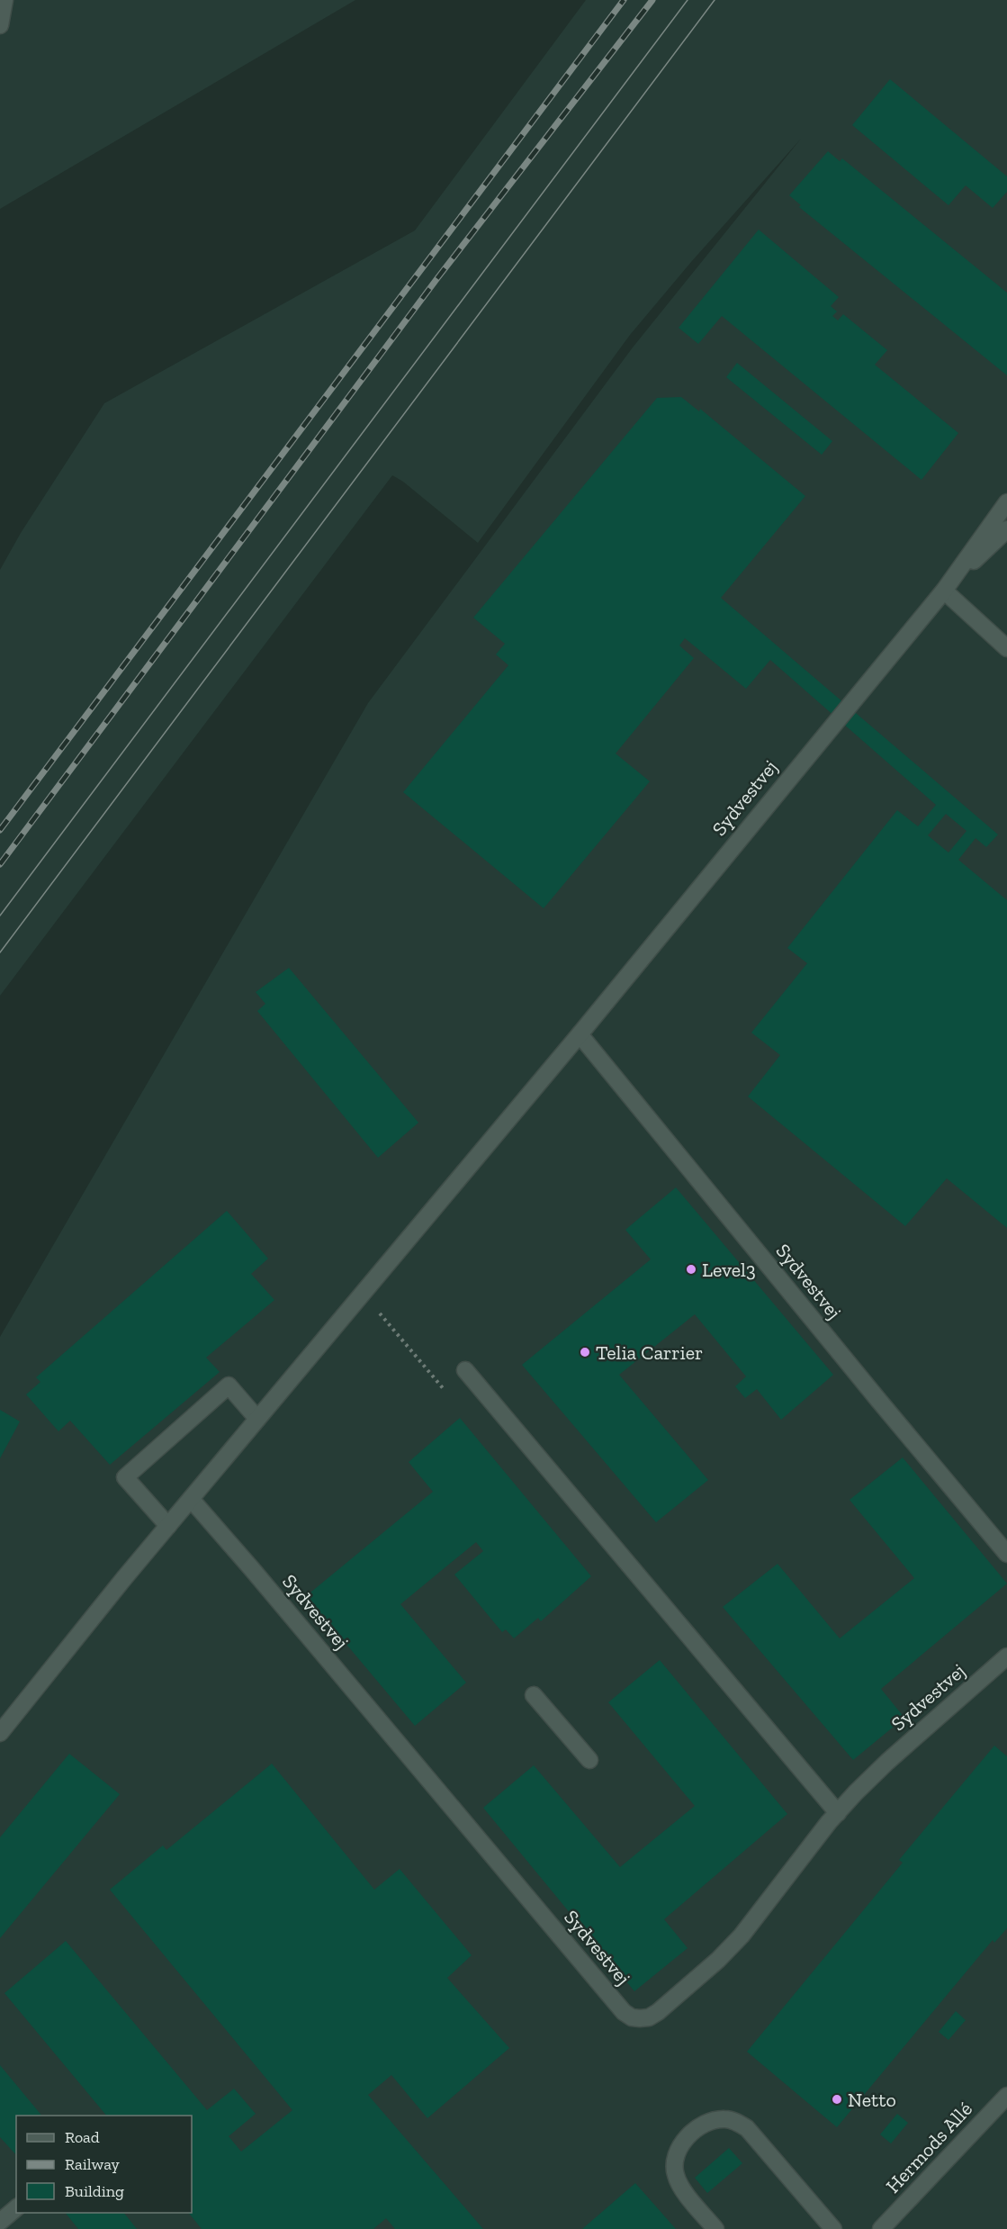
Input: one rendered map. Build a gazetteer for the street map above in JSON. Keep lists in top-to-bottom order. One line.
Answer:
{"streets":{"street":["Sydvestvej","Hermods Allé"]},"places":["Level3","Telia Carrier","Netto"],"legend":["Road","Railway","Building"]}
